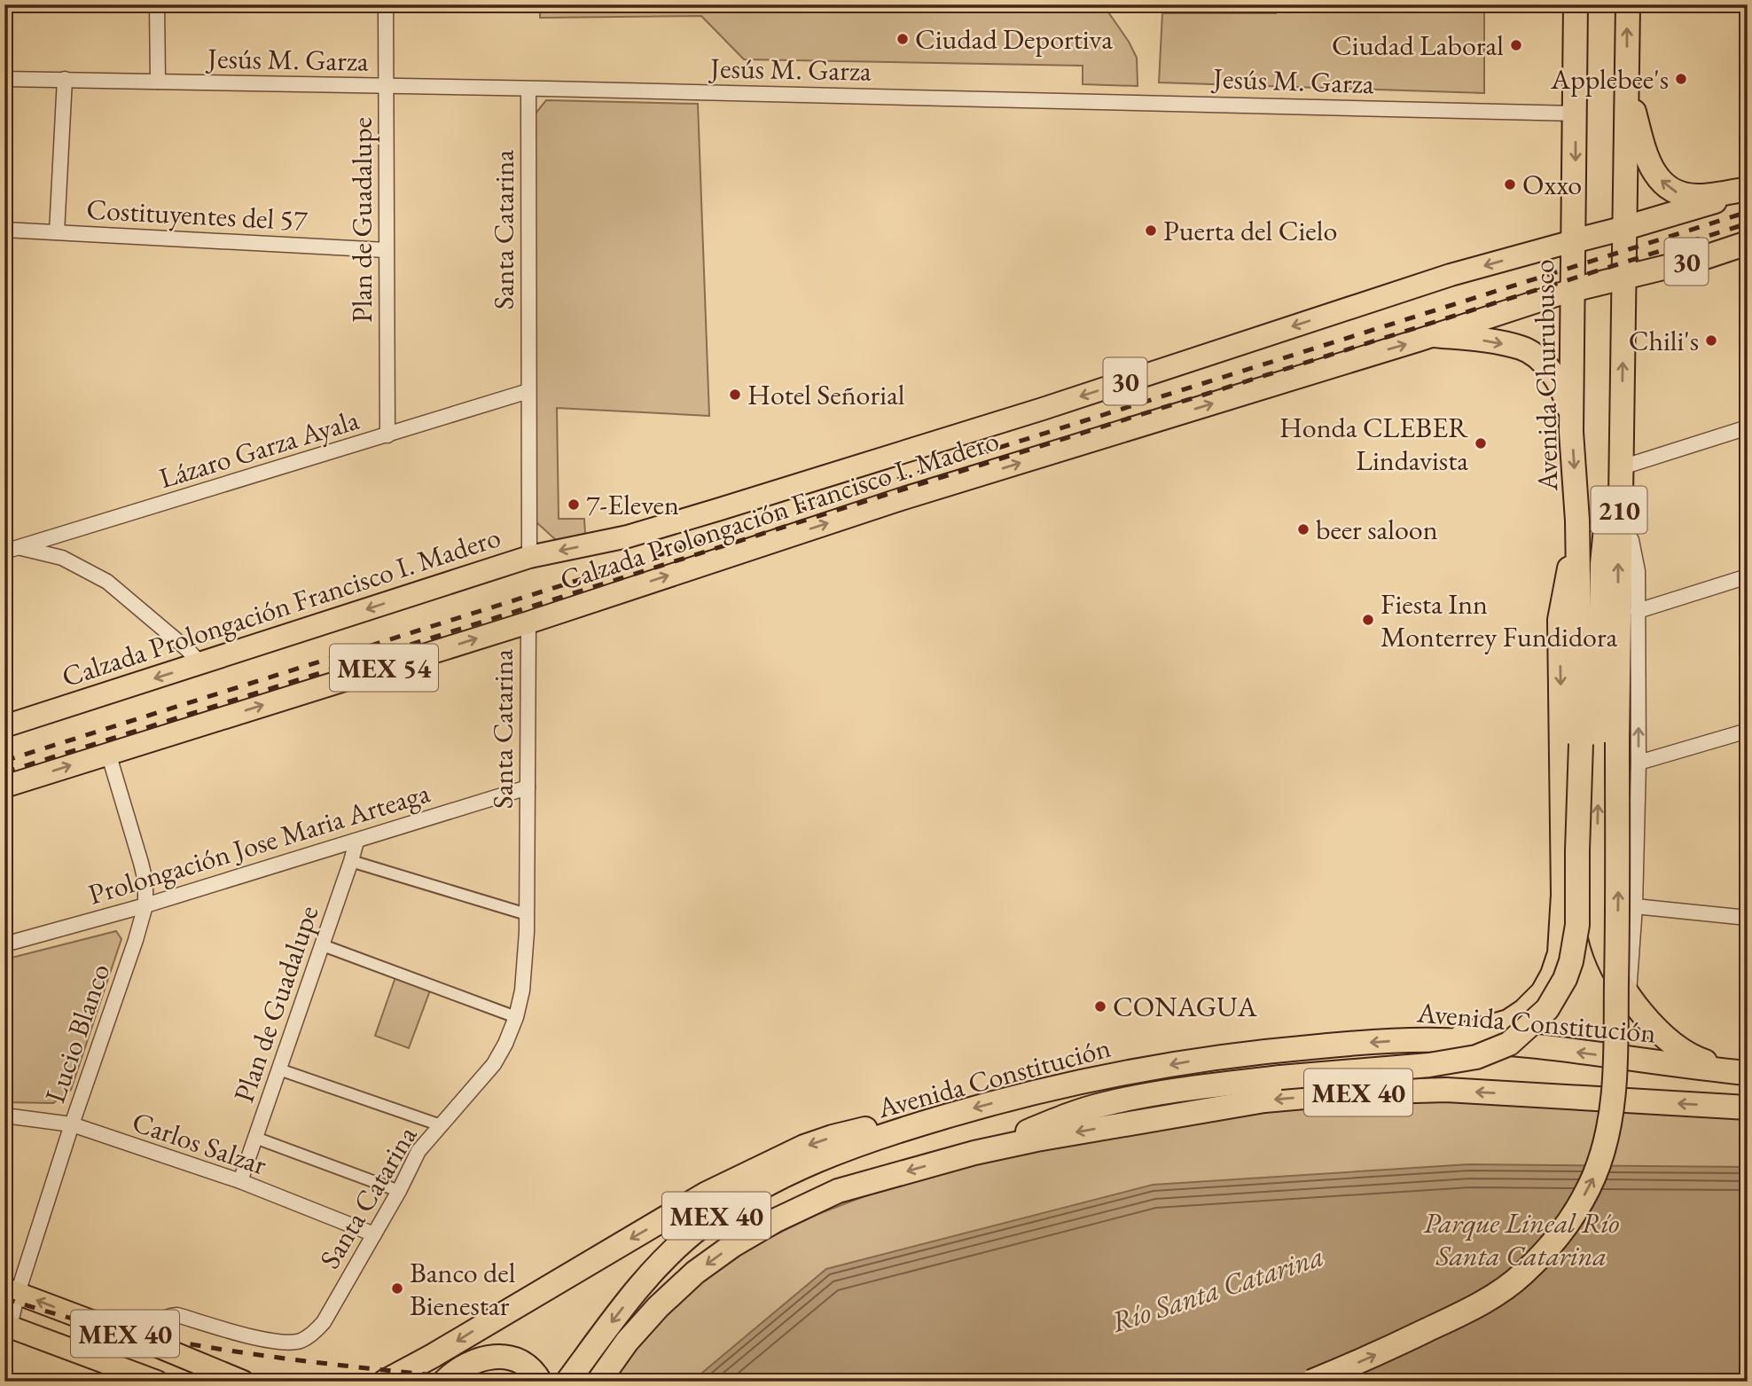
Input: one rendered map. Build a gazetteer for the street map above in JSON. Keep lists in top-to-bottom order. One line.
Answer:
{"streets":{"highway":["30","Avenida Churubusco","210","Avenida Constitución","MEX 40"],"main road":["Calzada Prolongación Francisco I. Madero","MEX 54"],"street":["Jesús M. Garza","Costituyentes del 57","Plan de Guadalupe","Santa Catarina","Lázaro Garza Ayala","Prolongación Jose Maria Arteaga","Lucio Blanco","Carlos Salzar"]},"crossings":[["Jesús M. Garza","Plan de Guadalupe"],["Jesús M. Garza","Santa Catarina"],["Jesús M. Garza","Avenida Churubusco"],["Costituyentes del 57","Plan de Guadalupe"],["Plan de Guadalupe","Lázaro Garza Ayala"],["Plan de Guadalupe","Prolongación Jose Maria Arteaga"],["Plan de Guadalupe","Carlos Salzar"],["Santa Catarina","Lázaro Garza Ayala"],["Santa Catarina","Calzada Prolongación Francisco I. Madero"],["Santa Catarina","Prolongación Jose Maria Arteaga"],["Santa Catarina","MEX 40"],["Santa Catarina","Carlos Salzar"],["30","Avenida Churubusco"],["30","Calzada Prolongación Francisco I. Madero"],["30","210"],["Avenida Churubusco","Calzada Prolongación Francisco I. Madero"],["Avenida Churubusco","MEX 40"],["Calzada Prolongación Francisco I. Madero","Lucio Blanco"],["Prolongación Jose Maria Arteaga","Lucio Blanco"],["Lucio Blanco","MEX 40"],["Lucio Blanco","Carlos Salzar"]],"water":["Río Santa Catarina"],"parks":["Parque Lineal Río Santa Catarina"],"places":["Ciudad Deportiva","Ciudad Laboral","Applebee's","Oxxo","Puerta del Cielo","Chili's","Hotel Señorial","Honda CLEBER Lindavista","7-Eleven","beer saloon","Fiesta Inn Monterrey Fundidora","CONAGUA","Banco del Bienestar"]}
